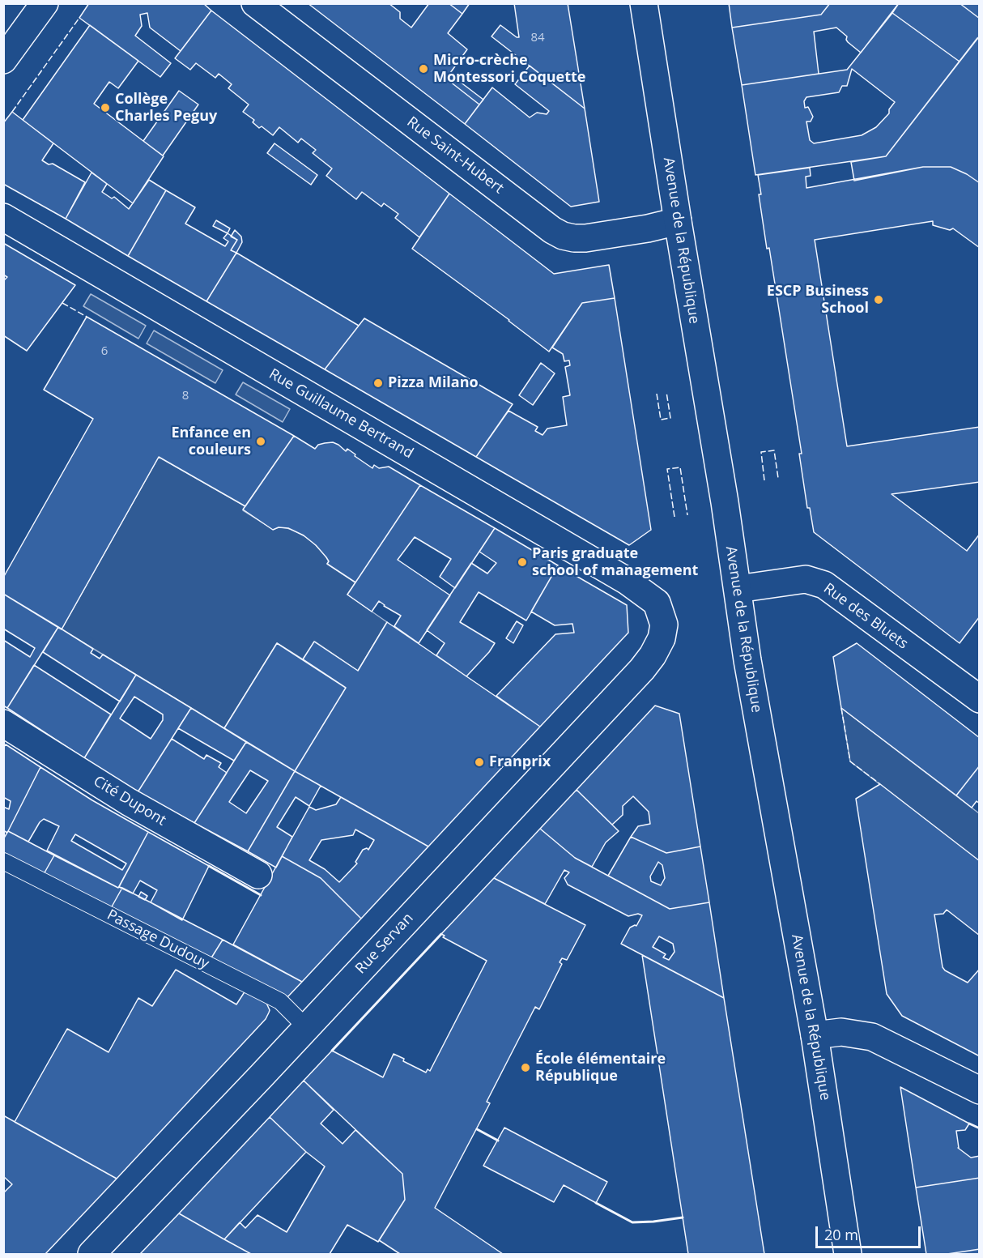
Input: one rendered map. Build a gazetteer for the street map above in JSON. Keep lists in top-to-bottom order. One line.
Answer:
{"streets":{"street":["Rue Saint-Hubert","Avenue de la République","Rue Guillaume Bertrand","Rue des Bluets","Cité Dupont","Rue Servan"],"lane":["Passage Dudouy"]},"crossings":[["Rue Saint-Hubert","Avenue de la République"],["Avenue de la République","Rue des Bluets"],["Rue Guillaume Bertrand","Rue Servan"],["Passage Dudouy","Rue Servan"]],"places":["Micro-crèche Montessori Coquette","Collège Charles Peguy","ESCP Business School","Pizza Milano","Enfance en couleurs","Paris graduate school of management","Franprix","École élémentaire République"],"house_numbers":["84","6","8"],"scale_bar":"20 m"}
